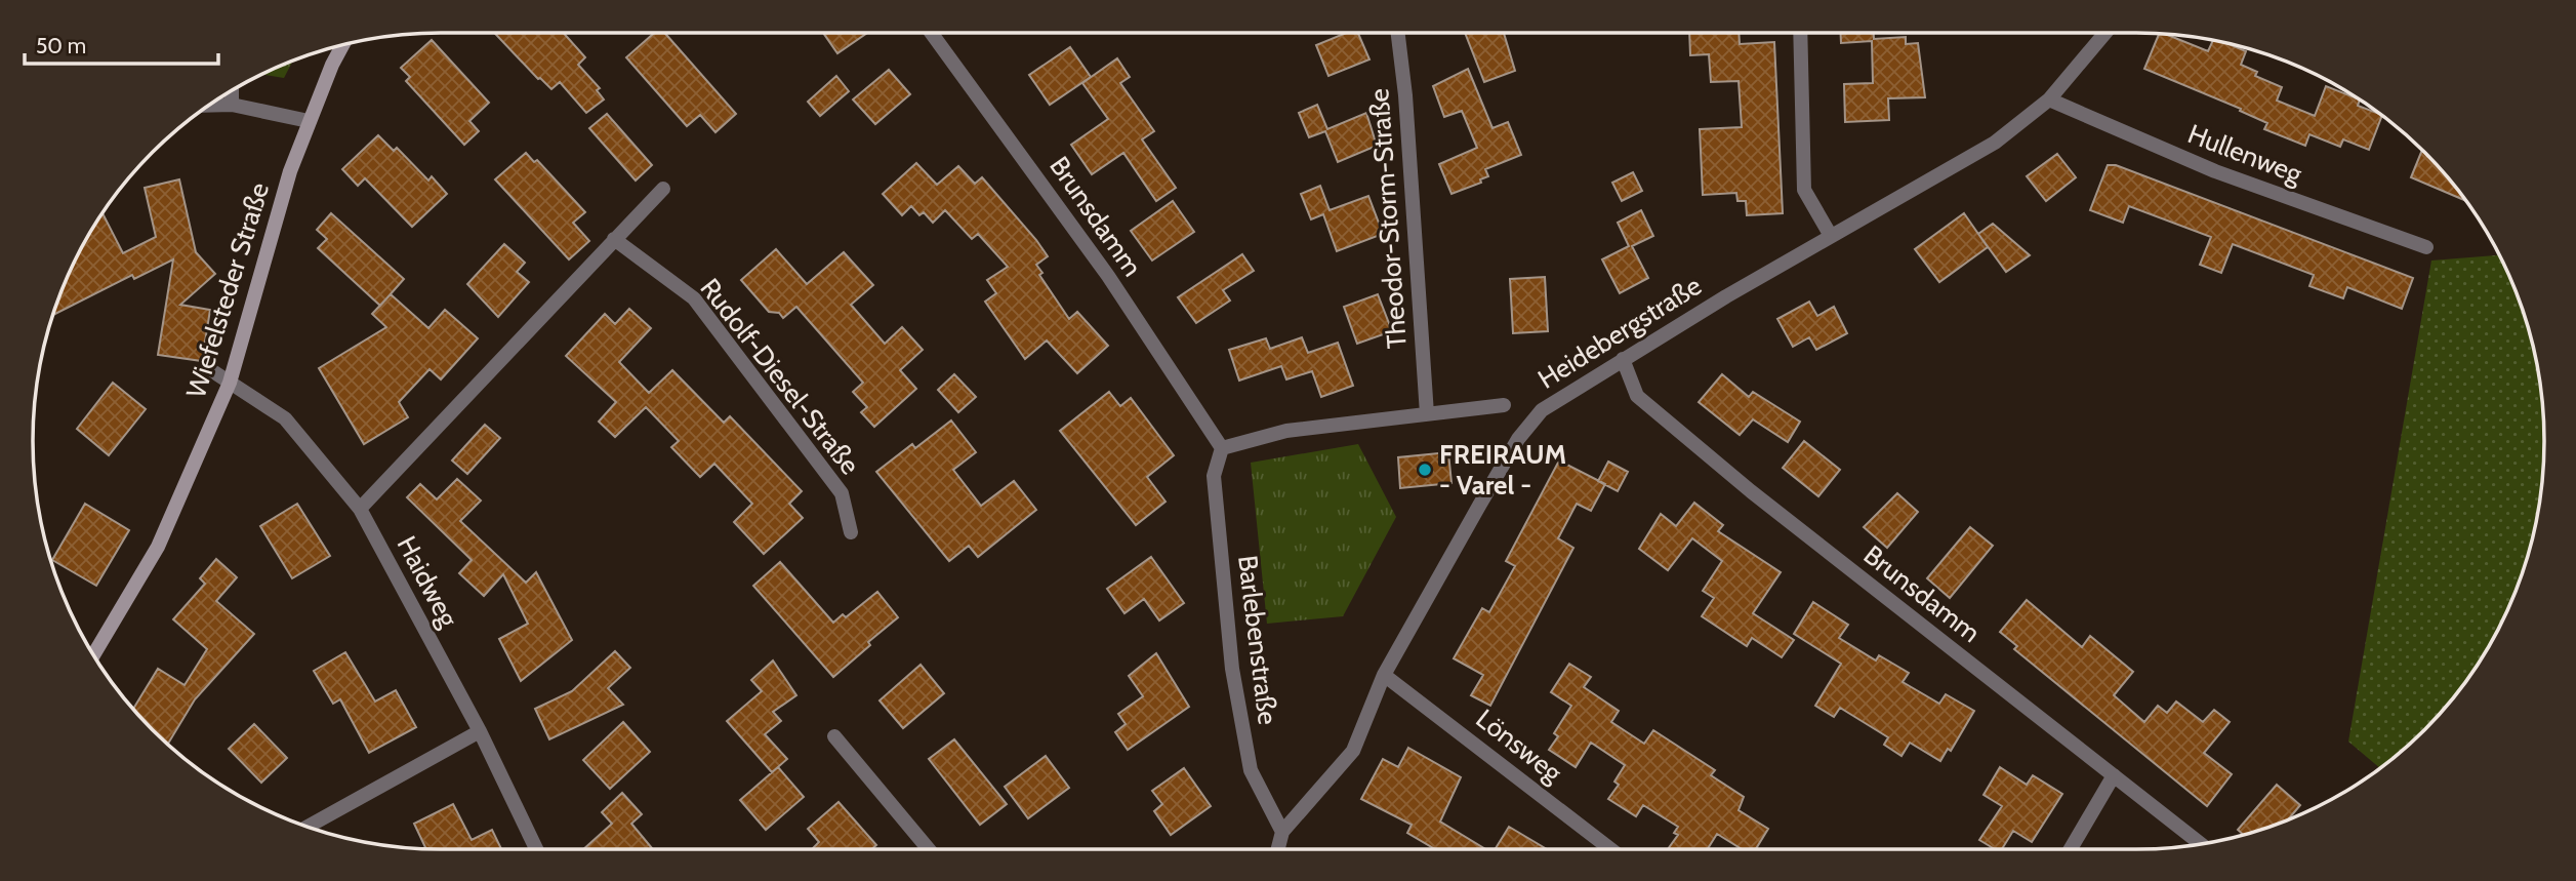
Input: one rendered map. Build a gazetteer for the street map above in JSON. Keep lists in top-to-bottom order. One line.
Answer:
{"streets":{"main road":["Wiefelsteder Straße"],"street":["Hullenweg","Brunsdamm","Theodor-Storm-Straße","Heidebergstraße","Rudolf-Diesel-Straße","Haidweg","Barlebenstraße","Lönsweg"]},"crossings":[["Hullenweg","Heidebergstraße"],["Brunsdamm","Heidebergstraße"],["Brunsdamm","Barlebenstraße"],["Wiefelsteder Straße","Haidweg"],["Heidebergstraße","Barlebenstraße"],["Heidebergstraße","Lönsweg"]],"places":["FREIRAUM - Varel -"],"scale_bar":"50 m"}
